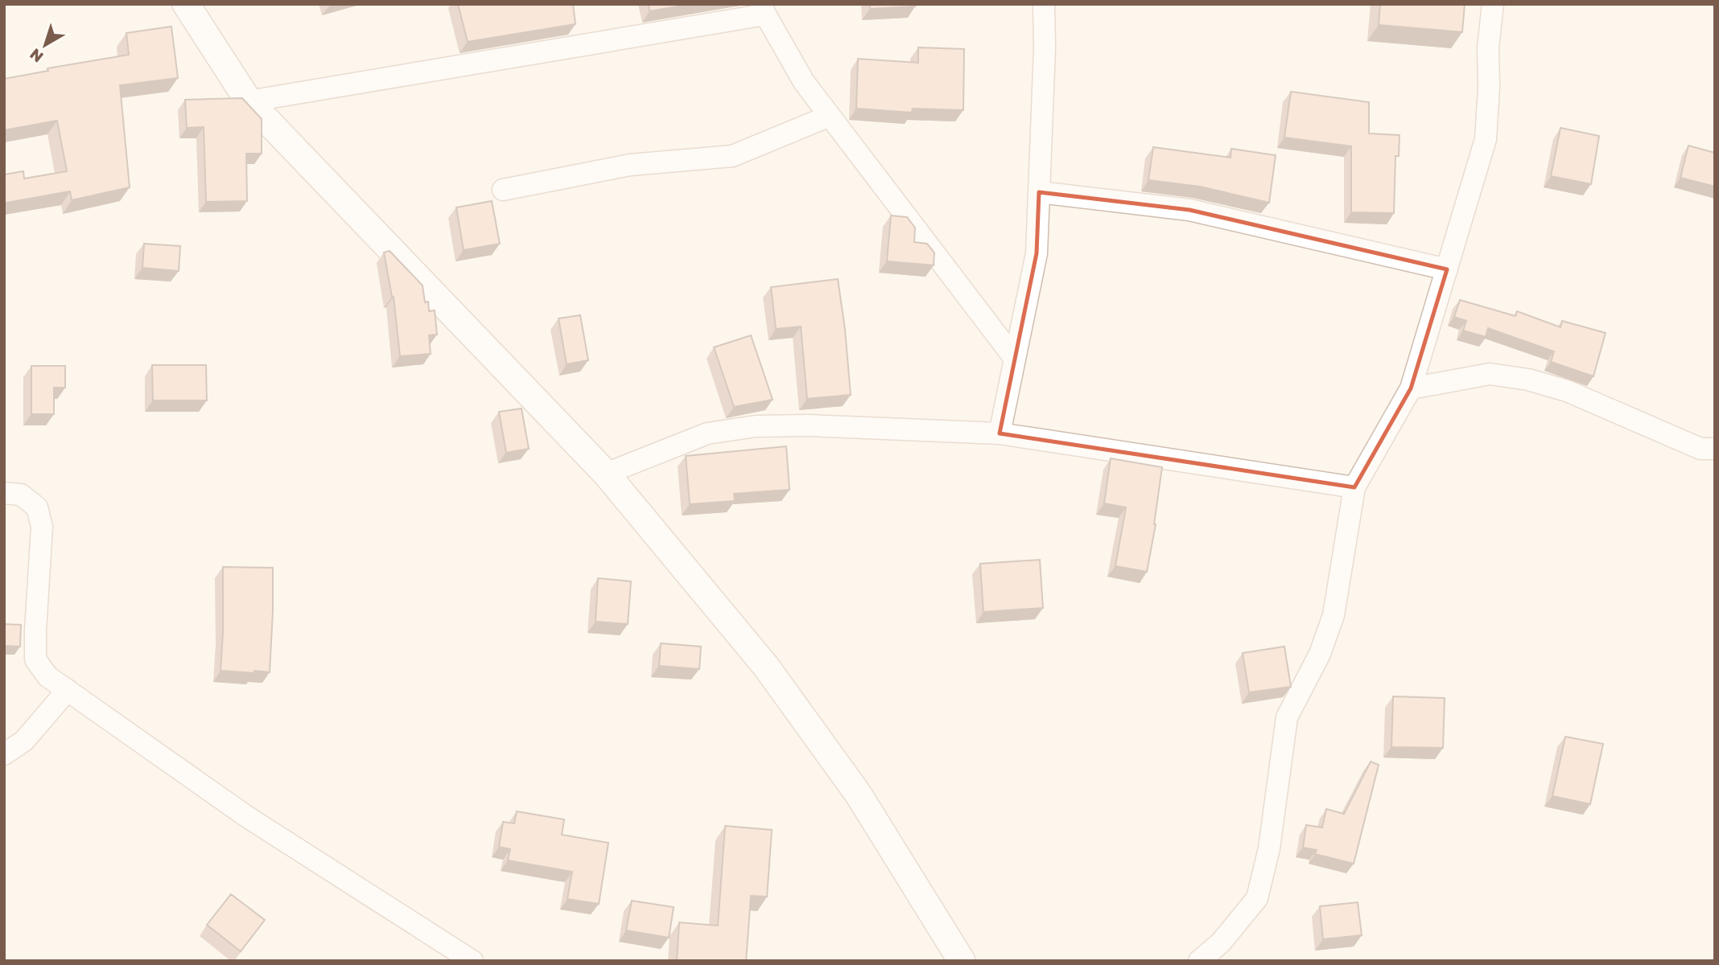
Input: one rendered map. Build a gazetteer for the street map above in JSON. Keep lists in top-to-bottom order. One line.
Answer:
{"north":"bottom left"}
